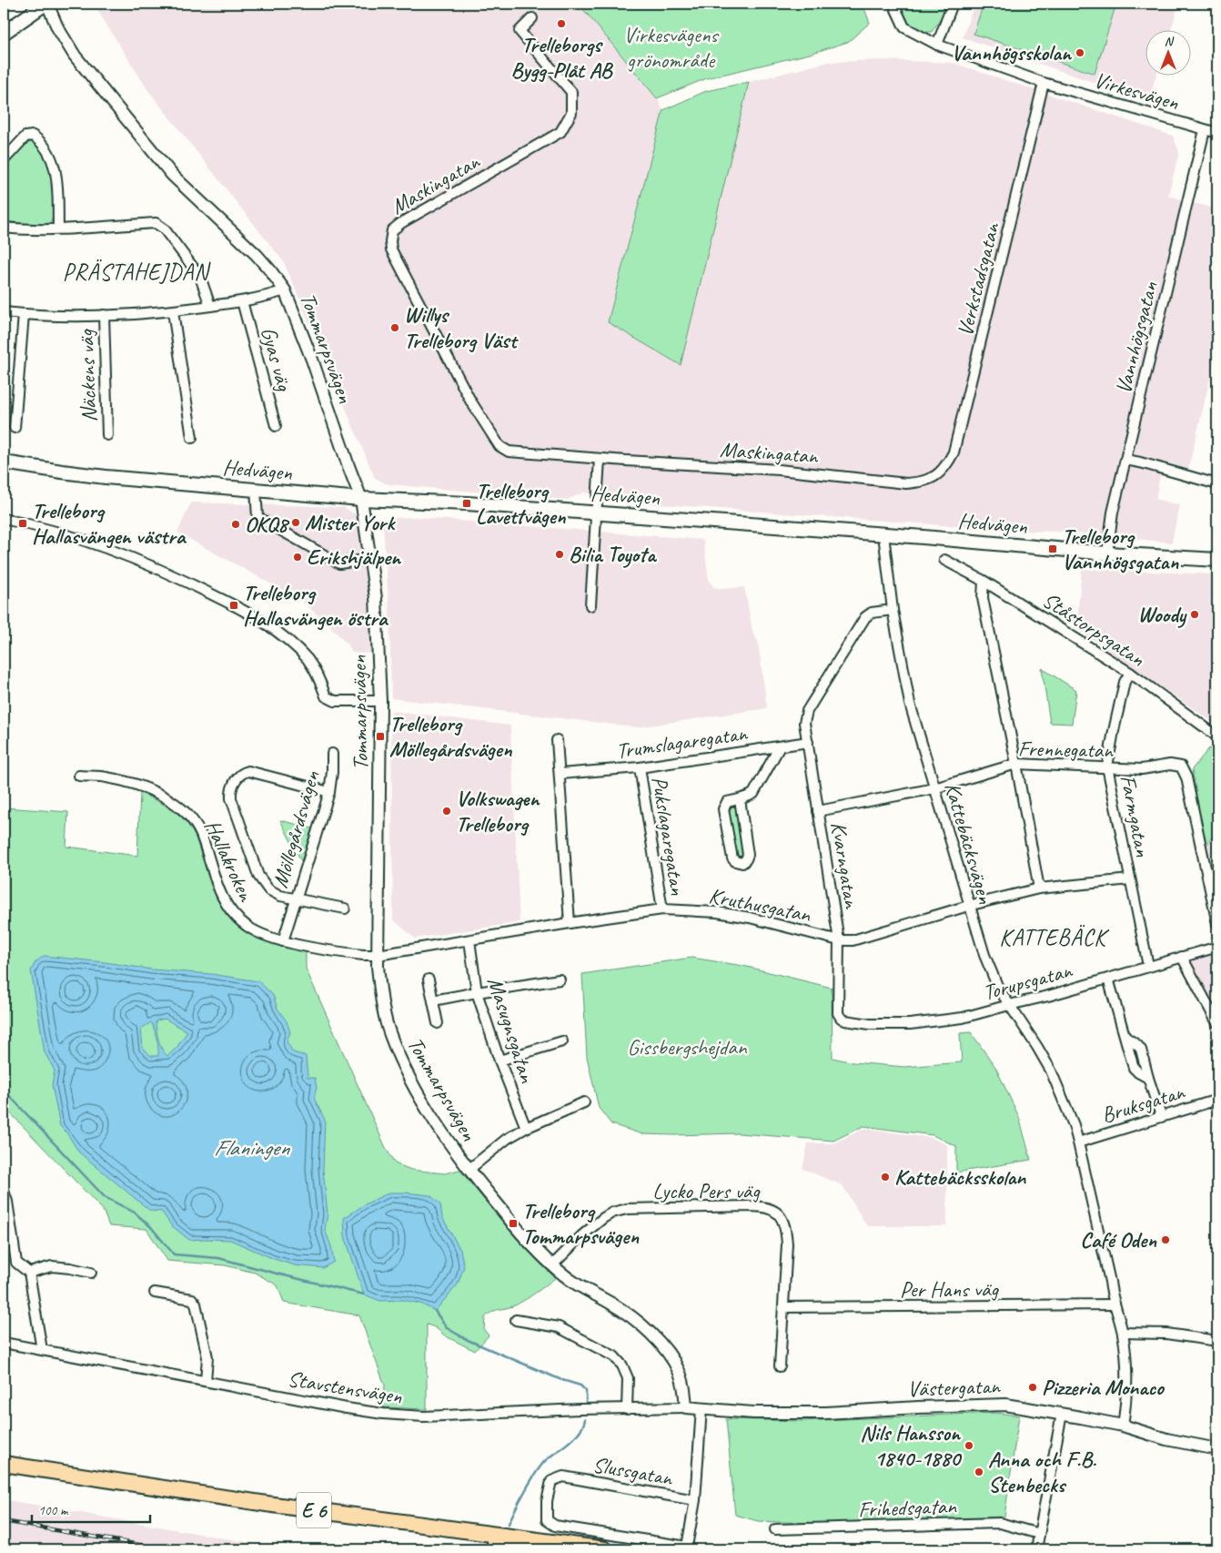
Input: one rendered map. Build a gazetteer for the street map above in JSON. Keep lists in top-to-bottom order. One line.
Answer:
{"streets":{"main road":["Hedvägen","E 6"],"street":["Virkesvägen","Maskingatan","Verkstadsgatan","Vannhögsgatan","Tommarpsvägen","Gyas väg","Näckens väg","Ståstorpsgatan","Trumslagaregatan","Frennegatan","Farmgatan","Möllegårdsvägen","Pukslagaregatan","Kattebäcksvägen","Hallakroken","Kvarngatan","Kruthusgatan","Torupsgatan","Masugnsgatan","Bruksgatan","Lycko Pers väg","Per Hans väg","Stavstensvägen","Västergatan","Slussgatan","Frihedsgatan"]},"crossings":[["Virkesvägen","Verkstadsgatan"],["Virkesvägen","Vannhögsgatan"],["Maskingatan","Verkstadsgatan"],["Vannhögsgatan","Hedvägen"],["Tommarpsvägen","Hedvägen"],["Tommarpsvägen","Hallakroken"],["Tommarpsvägen","Kruthusgatan"],["Tommarpsvägen","Lycko Pers väg"],["Tommarpsvägen","Stavstensvägen"],["Tommarpsvägen","Västergatan"],["Hedvägen","Kattebäcksvägen"],["Ståstorpsgatan","Farmgatan"],["Trumslagaregatan","Pukslagaregatan"],["Trumslagaregatan","Kvarngatan"],["Frennegatan","Farmgatan"],["Frennegatan","Kattebäcksvägen"],["Frennegatan","Kvarngatan"],["Farmgatan","Kruthusgatan"],["Farmgatan","Torupsgatan"],["Möllegårdsvägen","Hallakroken"],["Pukslagaregatan","Kruthusgatan"],["Kattebäcksvägen","Kvarngatan"],["Kattebäcksvägen","Kruthusgatan"],["Kattebäcksvägen","Torupsgatan"],["Kattebäcksvägen","Bruksgatan"],["Kattebäcksvägen","Per Hans väg"],["Kattebäcksvägen","Västergatan"],["Hallakroken","Kruthusgatan"],["Kvarngatan","Kruthusgatan"],["Kvarngatan","Torupsgatan"],["Kruthusgatan","Masugnsgatan"],["Lycko Pers väg","Per Hans väg"],["Stavstensvägen","Västergatan"]],"districts":["PRÄSTAHEJDAN","KATTEBÄCK"],"water":["Flaningen"],"parks":["Virkesvägens grönområde","Gissbergshejdan"],"places":{"other":["Trelleborgs Bygg-Plåt AB","Vannhögsskolan","Willys Trelleborg Väst","Mister York","OKQ8","Bilia Toyota","Erikshjälpen","Woody","Volkswagen Trelleborg","Kattebäcksskolan","Café Oden","Pizzeria Monaco","Nils Hansson 1840-1880","Anna och F.B. Stenbecks"],"transit":["Trelleborg Lavettvägen","Trelleborg Hallasvängen västra","Trelleborg Vannhögsgatan","Trelleborg Hallasvängen östra","Trelleborg Möllegårdsvägen","Trelleborg Tommarpsvägen"]},"scale_bar":"100 m","north":"top"}
